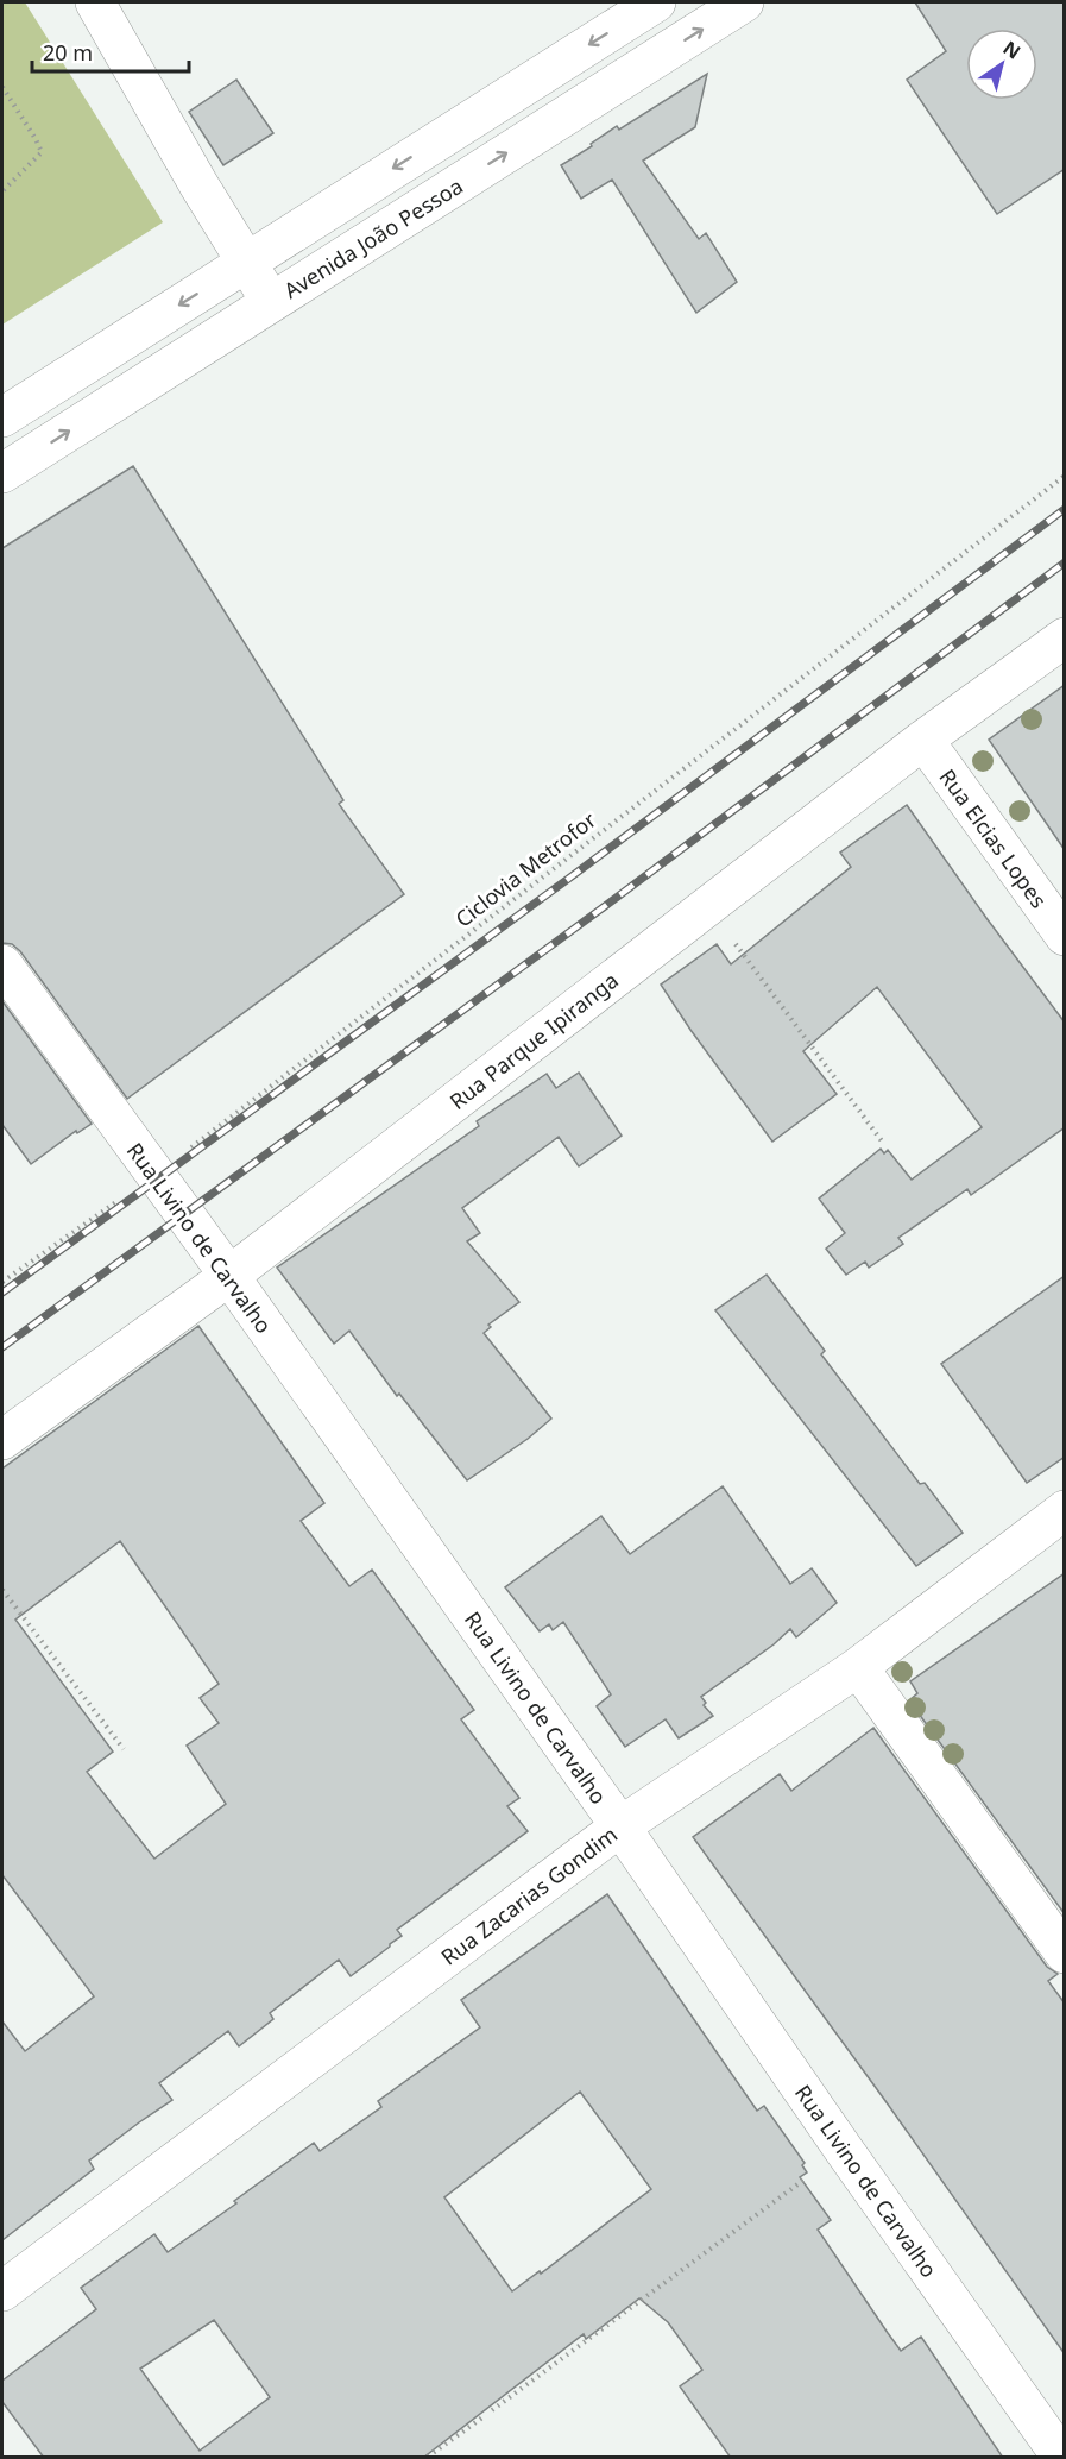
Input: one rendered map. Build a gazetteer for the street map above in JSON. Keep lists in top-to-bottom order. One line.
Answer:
{"streets":{"street":["Avenida João Pessoa","Rua Elcias Lopes","Rua Parque Ipiranga","Rua Livino de Carvalho","Rua Zacarias Gondim"],"path":["Ciclovia Metrofor"]},"crossings":[["Rua Elcias Lopes","Rua Parque Ipiranga"],["Ciclovia Metrofor","Rua Livino de Carvalho"],["Rua Parque Ipiranga","Rua Livino de Carvalho"],["Rua Livino de Carvalho","Rua Zacarias Gondim"]],"scale_bar":"20 m","north":"top right"}
